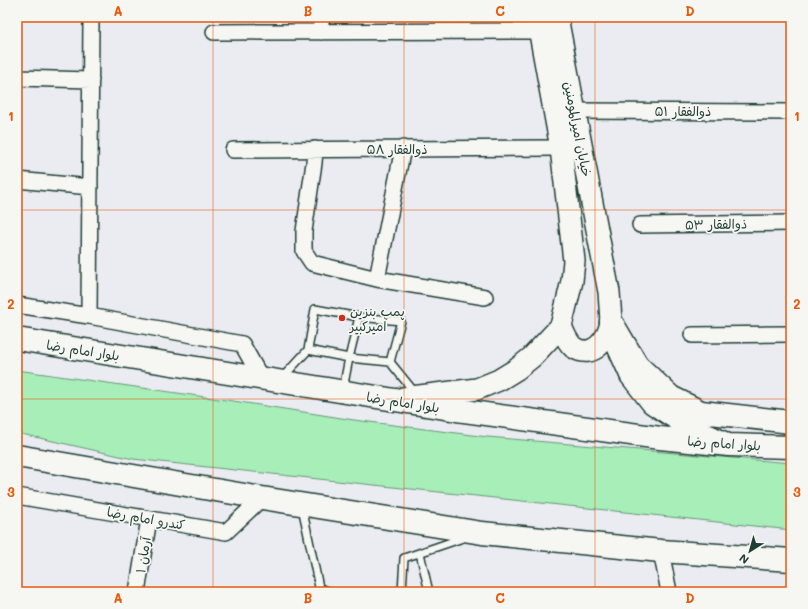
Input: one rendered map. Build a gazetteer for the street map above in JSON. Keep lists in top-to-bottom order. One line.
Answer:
{"streets":{"main road":["خیابان امیرالمومنین","بلوار امام رضا"],"street":["ذوالفقار ۵۱","ذوالفقار ۵۸","ذوالفقار ۵۳","کندرو امام رضا","آرمان ۱"]},"crossings":[["ذوالفقار ۵۱","خیابان امیرالمومنین"],["خیابان امیرالمومنین","ذوالفقار ۵۸"],["خیابان امیرالمومنین","بلوار امام رضا"],["کندرو امام رضا","آرمان ۱"]],"places":["پمپ بنزین امیرکبیر"],"north":"bottom left","grid":{"columns":["A","B","C","D"],"rows":["1","2","3"]}}
